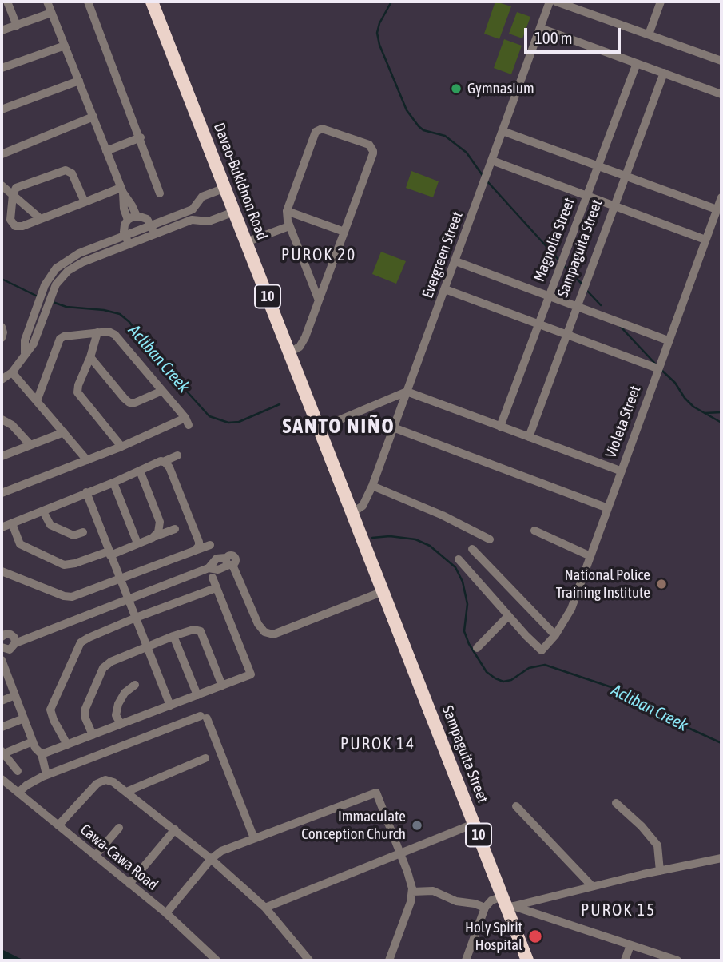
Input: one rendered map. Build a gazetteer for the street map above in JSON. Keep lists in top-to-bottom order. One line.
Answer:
{"streets":{"highway":["Davao-Bukidnon Road","Sampaguita Street","10"],"street":["Magnolia Street","Evergreen Street","Violeta Street","Cawa-Cawa Road"]},"crossings":[["Davao-Bukidnon Road","Sampaguita Street"],["Davao-Bukidnon Road","Evergreen Street"]],"districts":["PUROK 20","SANTO NIÑO","PUROK 14","PUROK 15"],"water":["Acliban Creek"],"places":["Gymnasium","National Police Training Institute","Immaculate Conception Church","Holy Spirit Hospital"],"scale_bar":"100 m"}
